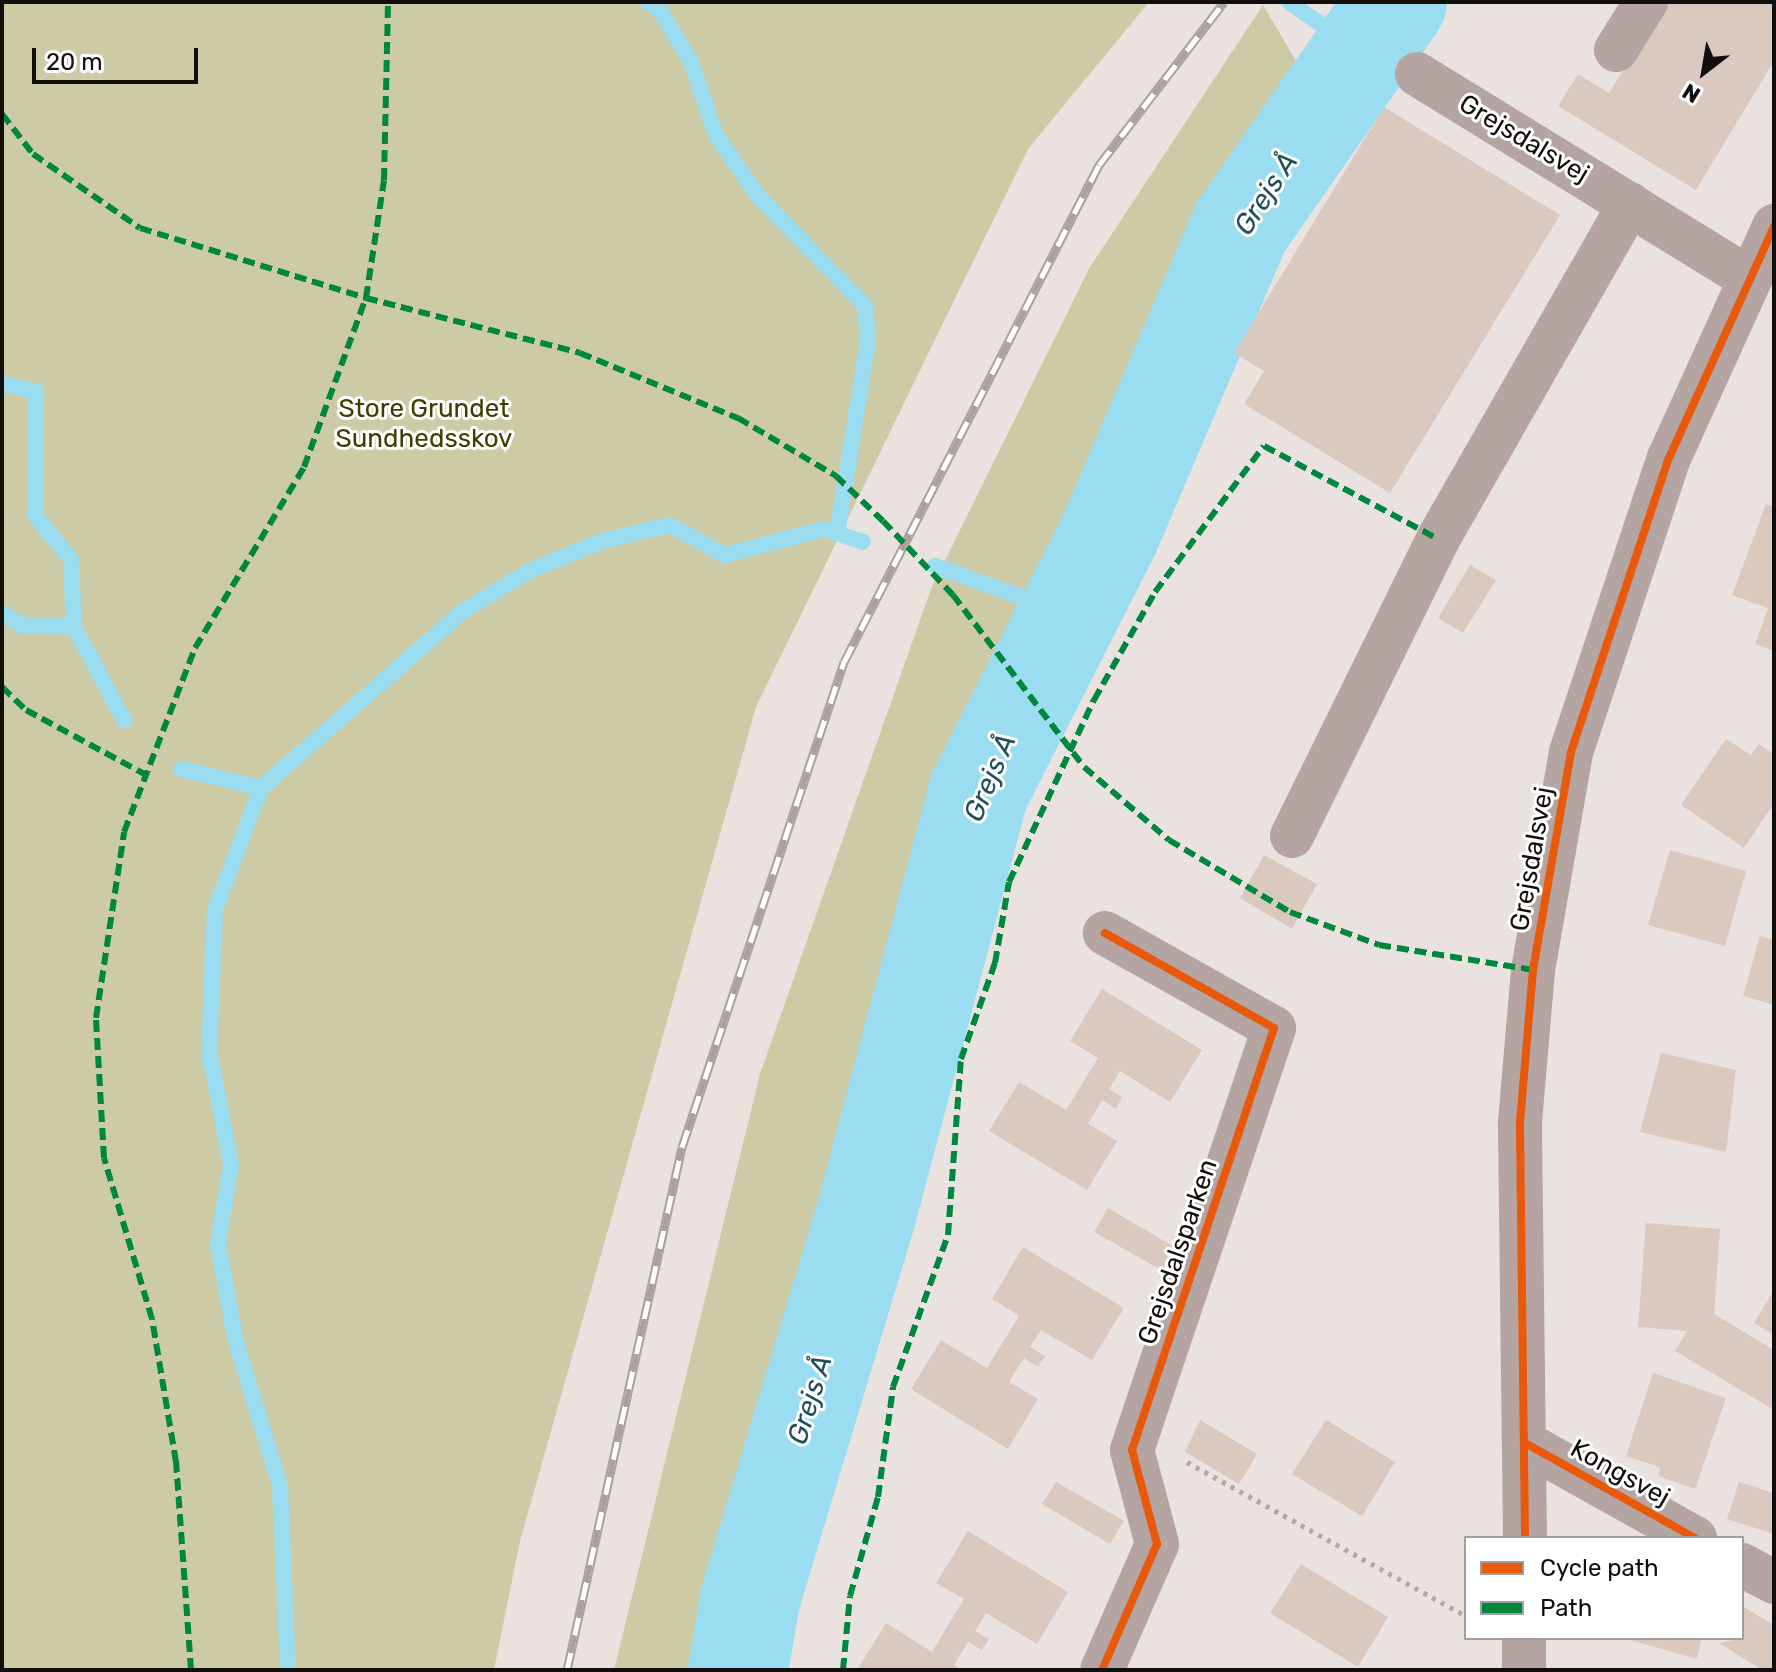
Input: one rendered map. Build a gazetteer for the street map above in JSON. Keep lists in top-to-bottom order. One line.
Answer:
{"streets":{"street":["Grejsdalsvej","Grejsdalsparken","Kongsvej"]},"crossings":[["Grejsdalsvej","Kongsvej"]],"water":["Grejs Å"],"parks":["Store Grundet Sundhedsskov"],"legend":["Cycle path","Path"],"scale_bar":"20 m","north":"bottom left"}
